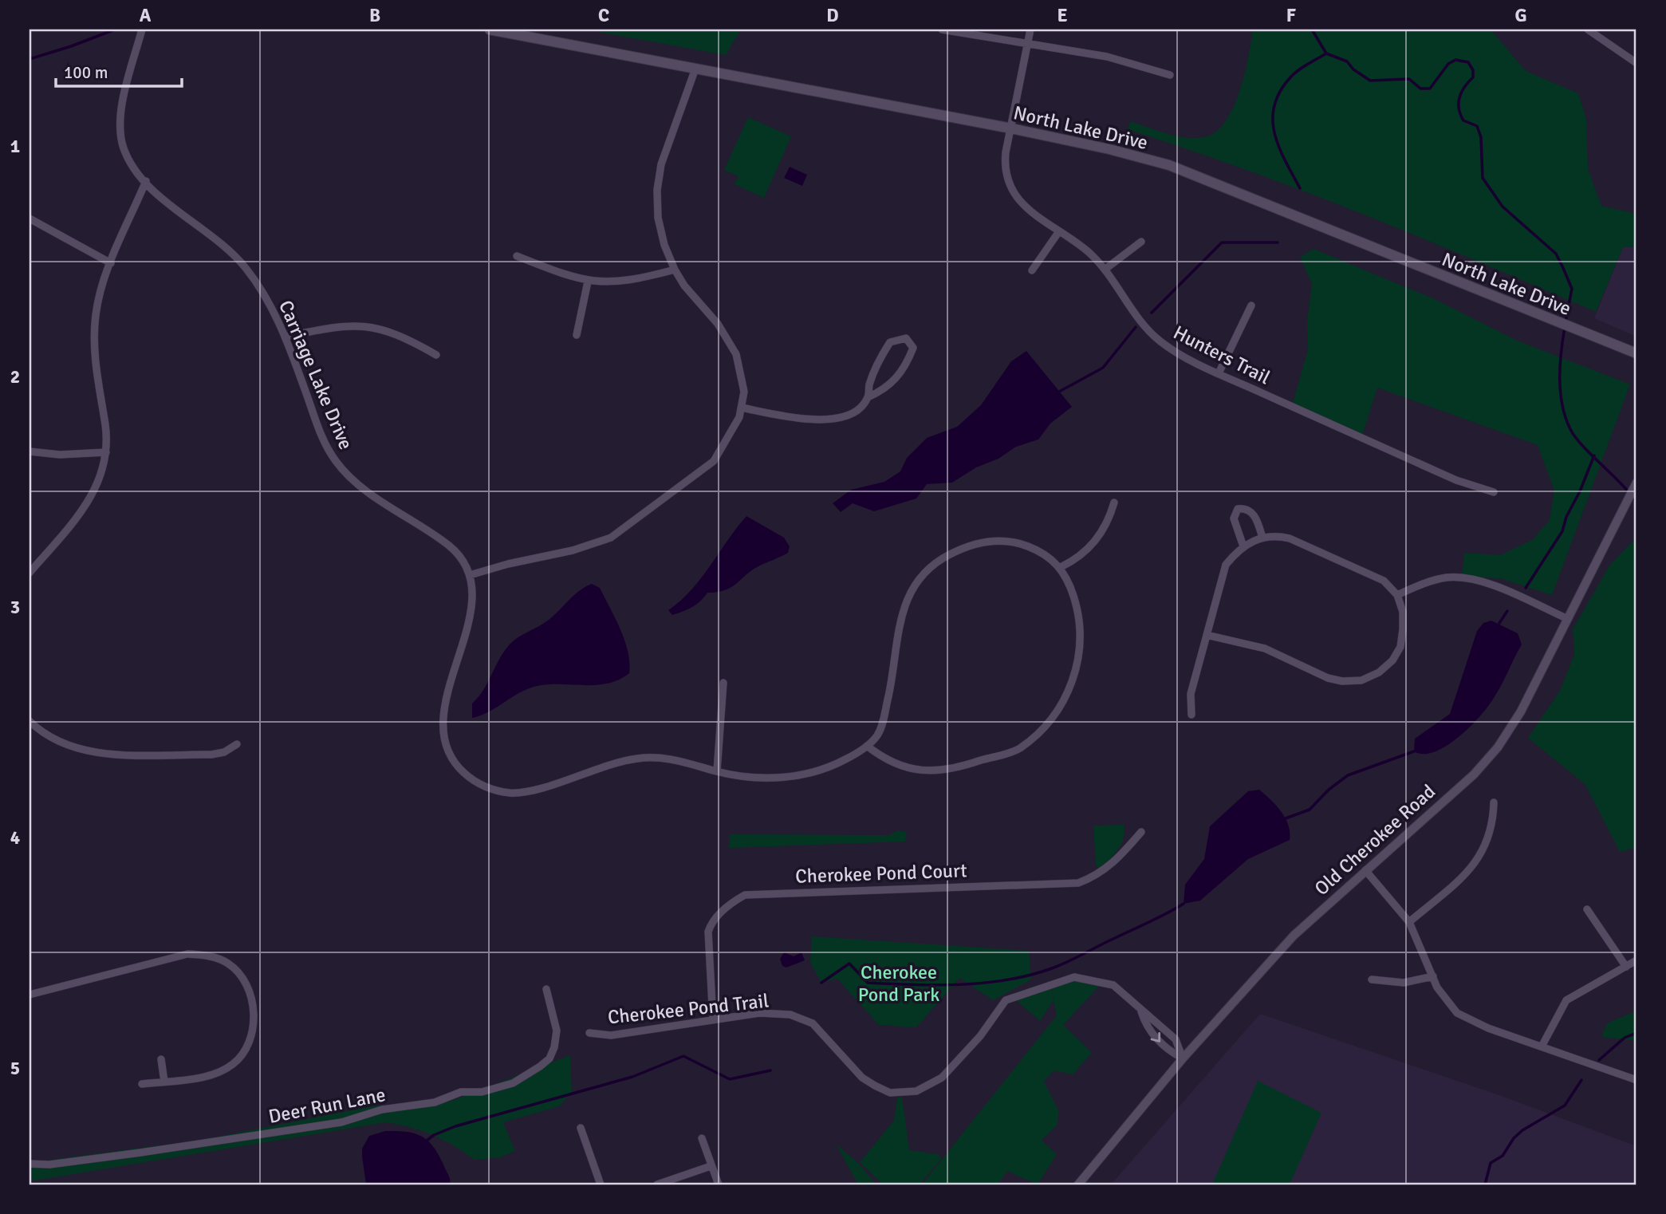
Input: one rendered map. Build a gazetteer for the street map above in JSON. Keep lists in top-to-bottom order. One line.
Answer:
{"streets":{"main road":["North Lake Drive"],"street":["Hunters Trail","Carriage Lake Drive","Old Cherokee Road","Cherokee Pond Court","Cherokee Pond Trail","Deer Run Lane"]},"crossings":[["North Lake Drive","Hunters Trail"],["Old Cherokee Road","Cherokee Pond Trail"],["Cherokee Pond Court","Cherokee Pond Trail"]],"parks":["Cherokee Pond Park"],"scale_bar":"100 m","grid":{"columns":["A","B","C","D","E","F","G"],"rows":["1","2","3","4","5"]}}
